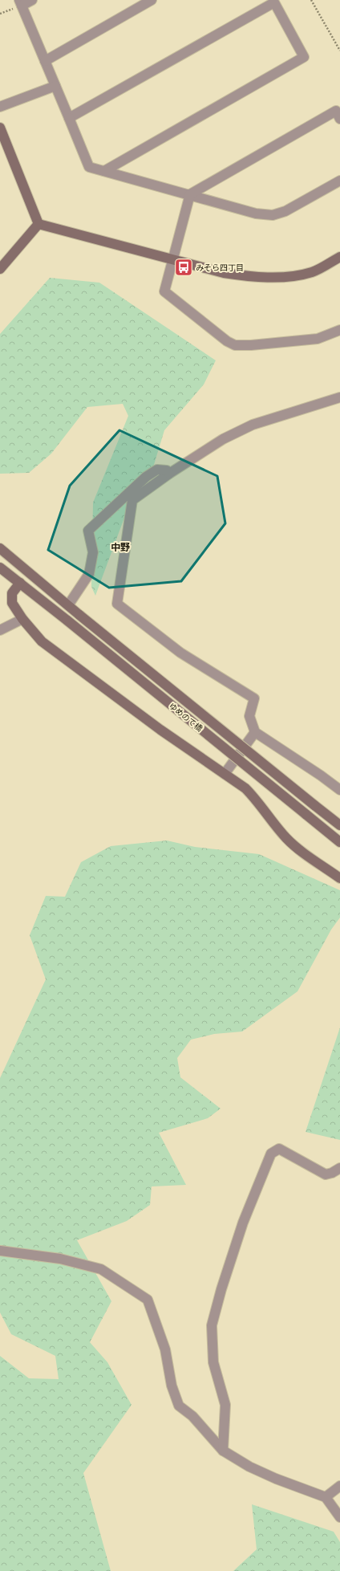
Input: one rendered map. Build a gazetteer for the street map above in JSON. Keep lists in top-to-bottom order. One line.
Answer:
{"streets":{"street":["ゆめのて橋"]},"districts":["中野"],"places":{"bus stop":["みそら四丁目"]}}
